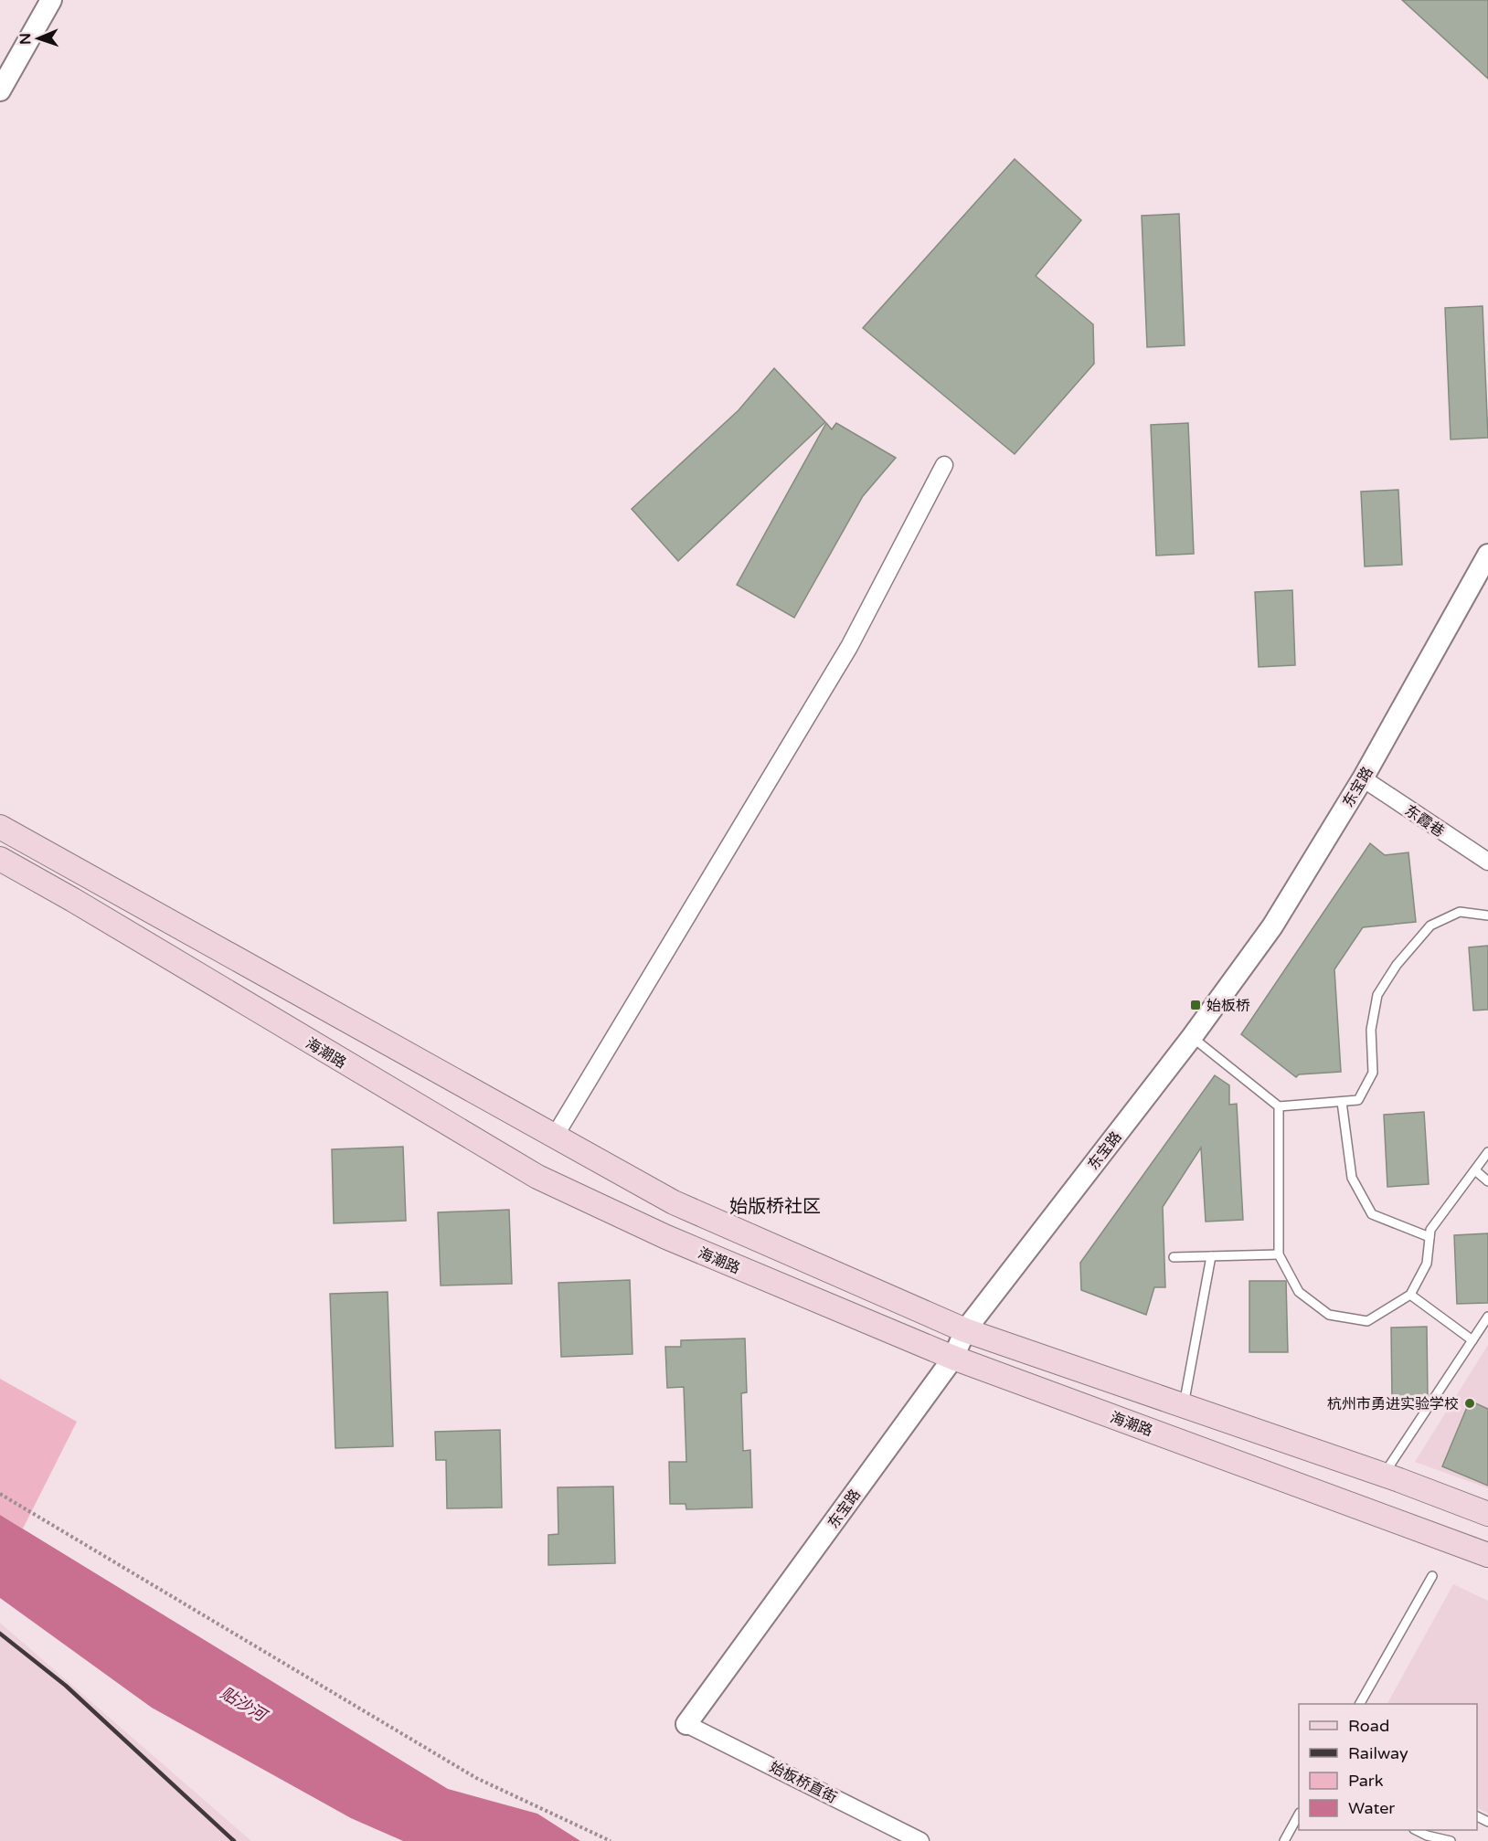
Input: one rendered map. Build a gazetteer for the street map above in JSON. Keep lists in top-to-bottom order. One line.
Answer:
{"streets":{"main road":["海潮路"],"street":["东宝路","东霞巷","始板桥直街"]},"crossings":[["东宝路","东霞巷"],["东宝路","海潮路"],["东宝路","始板桥直街"]],"districts":["始版桥社区"],"water":["贴沙河"],"places":{"transit":["始板桥"],"other":["杭州市勇进实验学校"]},"legend":["Road","Railway","Park","Water"],"north":"left"}
